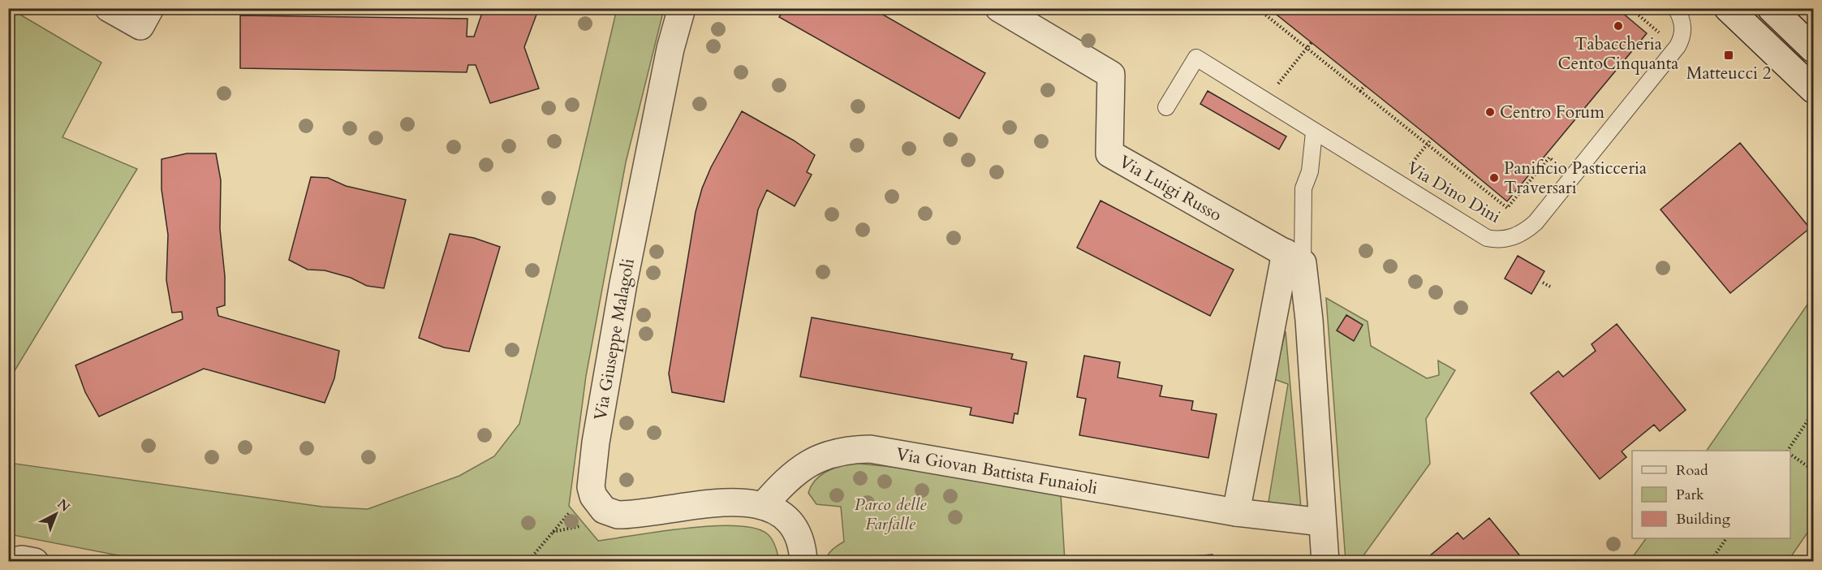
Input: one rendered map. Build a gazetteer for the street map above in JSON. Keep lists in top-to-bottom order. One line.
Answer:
{"streets":{"street":["Via Luigi Russo","Via Giuseppe Malagoli","Via Giovan Battista Funaioli"],"lane":["Via Dino Dini"]},"parks":["Parco delle Farfalle"],"places":{"other":["Tabaccheria CentoCinquanta","Centro Forum","Panificio Pasticceria Traversari"],"transit":["Matteucci 2"]},"legend":["Road","Park","Building"],"north":"top right"}
